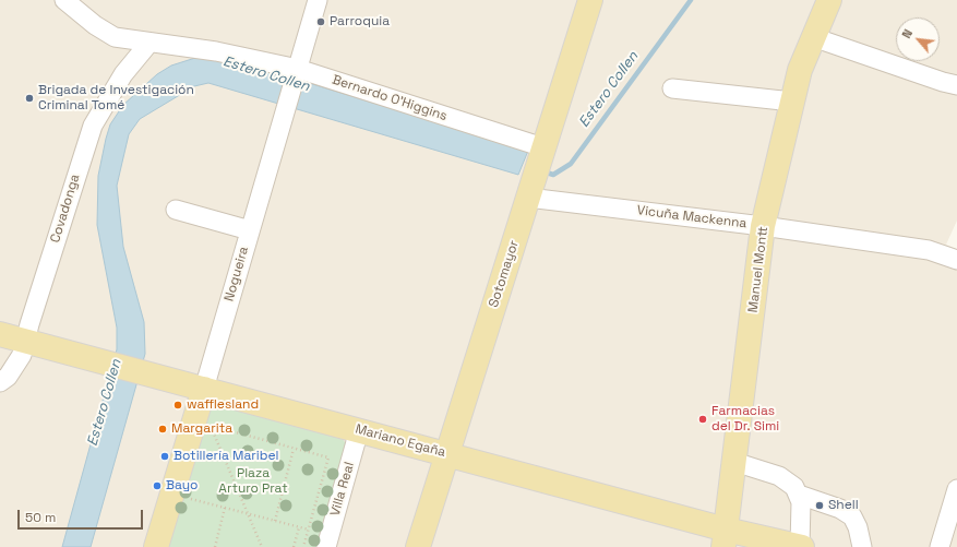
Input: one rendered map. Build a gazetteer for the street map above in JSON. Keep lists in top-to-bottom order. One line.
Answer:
{"streets":{"main road":["Manuel Montt","Nogueira","Sotomayor","Mariano Egaña"],"street":["Bernardo O'Higgins","Covadonga","Vicuña Mackenna","Villa Real"]},"crossings":[["Bernardo O'Higgins","Covadonga"],["Bernardo O'Higgins","Nogueira"],["Bernardo O'Higgins","Sotomayor"],["Covadonga","Mariano Egaña"],["Vicuña Mackenna","Manuel Montt"],["Vicuña Mackenna","Sotomayor"],["Manuel Montt","Mariano Egaña"],["Nogueira","Mariano Egaña"],["Sotomayor","Mariano Egaña"],["Mariano Egaña","Villa Real"]],"water":["Estero Collen"],"parks":["Plaza Arturo Prat"],"places":["Parroquia","Brigada de Investigación Criminal Tomé","wafflesland","Farmacias del Dr. Simi","Margarita","Botillería Maribel","Bayo","Shell"],"scale_bar":"50 m","north":"top left"}
